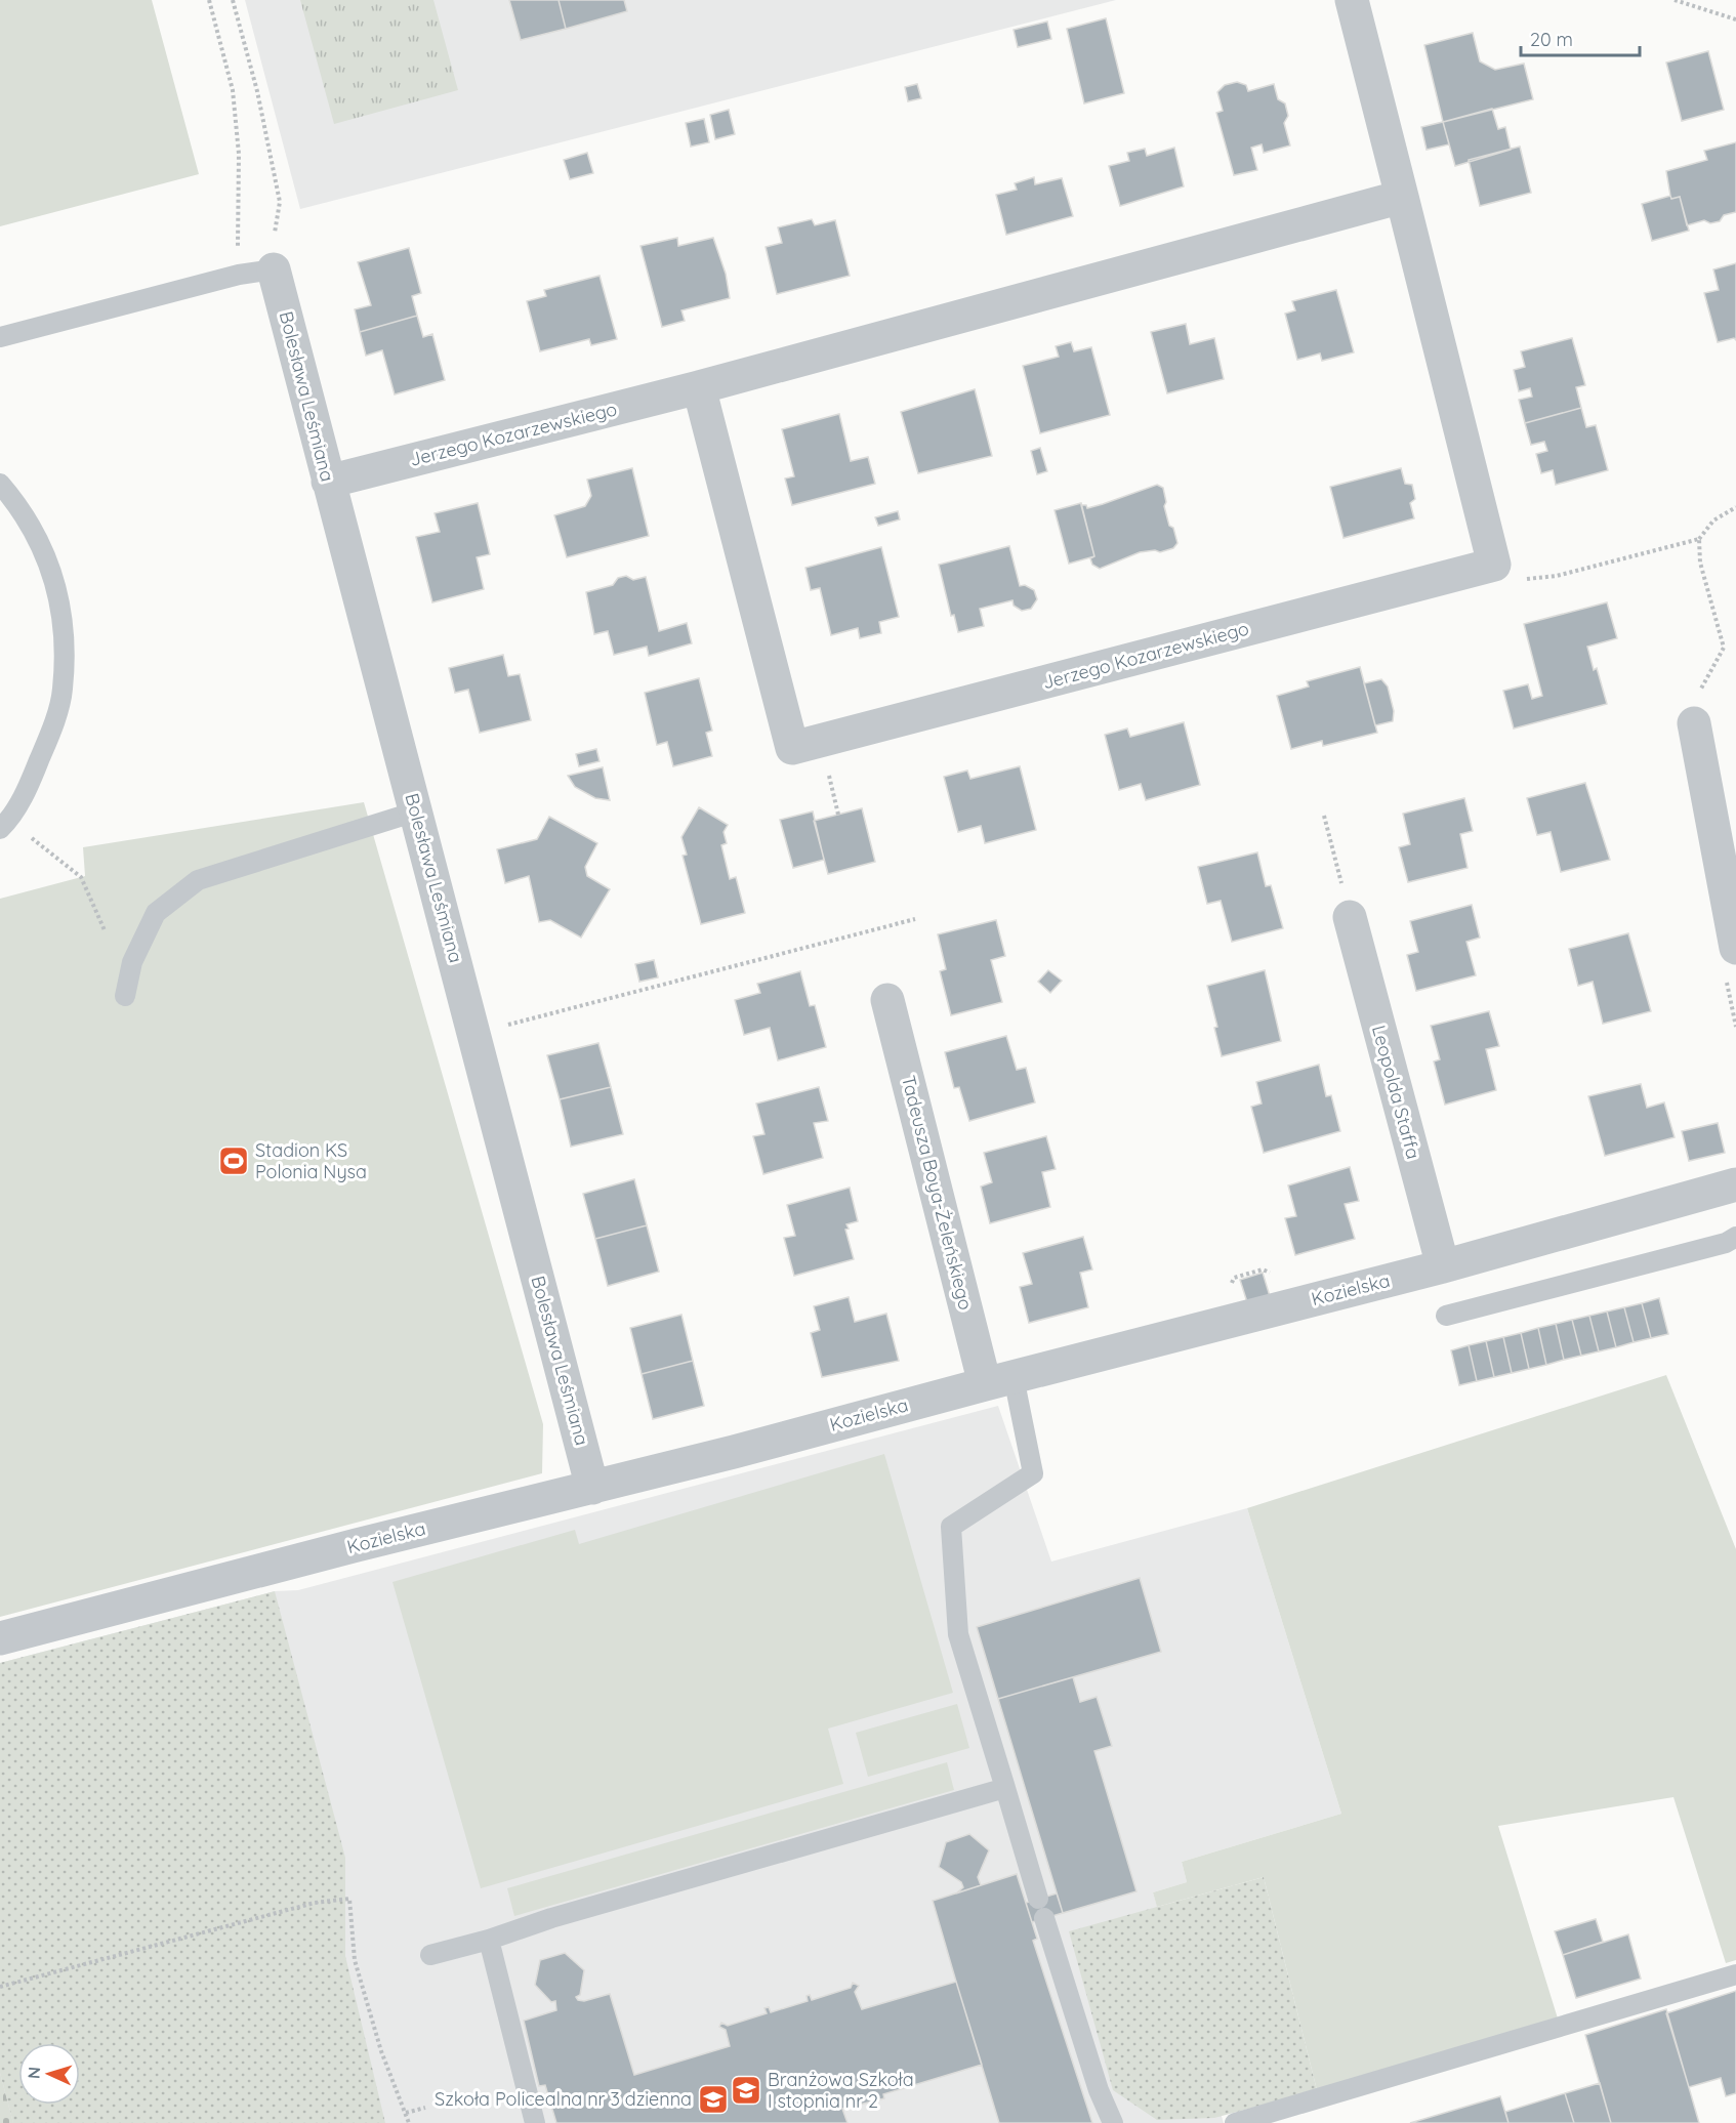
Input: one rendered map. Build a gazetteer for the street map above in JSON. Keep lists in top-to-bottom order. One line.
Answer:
{"streets":{"street":["Bolesława Leśmiana","Jerzego Kozarzewskiego","Leopolda Staffa","Tadeusza Boya-Żeleńskiego","Kozielska"]},"crossings":[["Bolesława Leśmiana","Jerzego Kozarzewskiego"],["Bolesława Leśmiana","Kozielska"],["Leopolda Staffa","Kozielska"],["Tadeusza Boya-Żeleńskiego","Kozielska"]],"places":{"sports":["Stadion KS Polonia Nysa"],"school or university":["Branżowa Szkoła I stopnia nr 2","Szkoła Policealna nr 3 dzienna"]},"scale_bar":"20 m","north":"left"}
